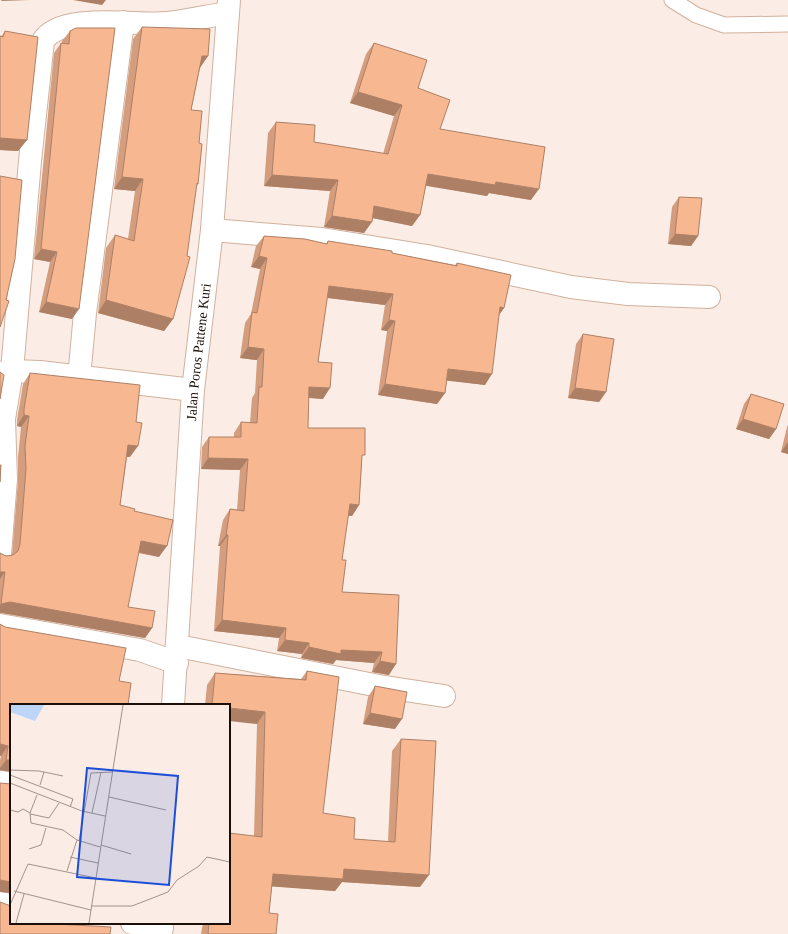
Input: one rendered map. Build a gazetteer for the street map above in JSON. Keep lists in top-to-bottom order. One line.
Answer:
{"streets":{"street":["Jalan Poros Pattene Kuri"]}}
